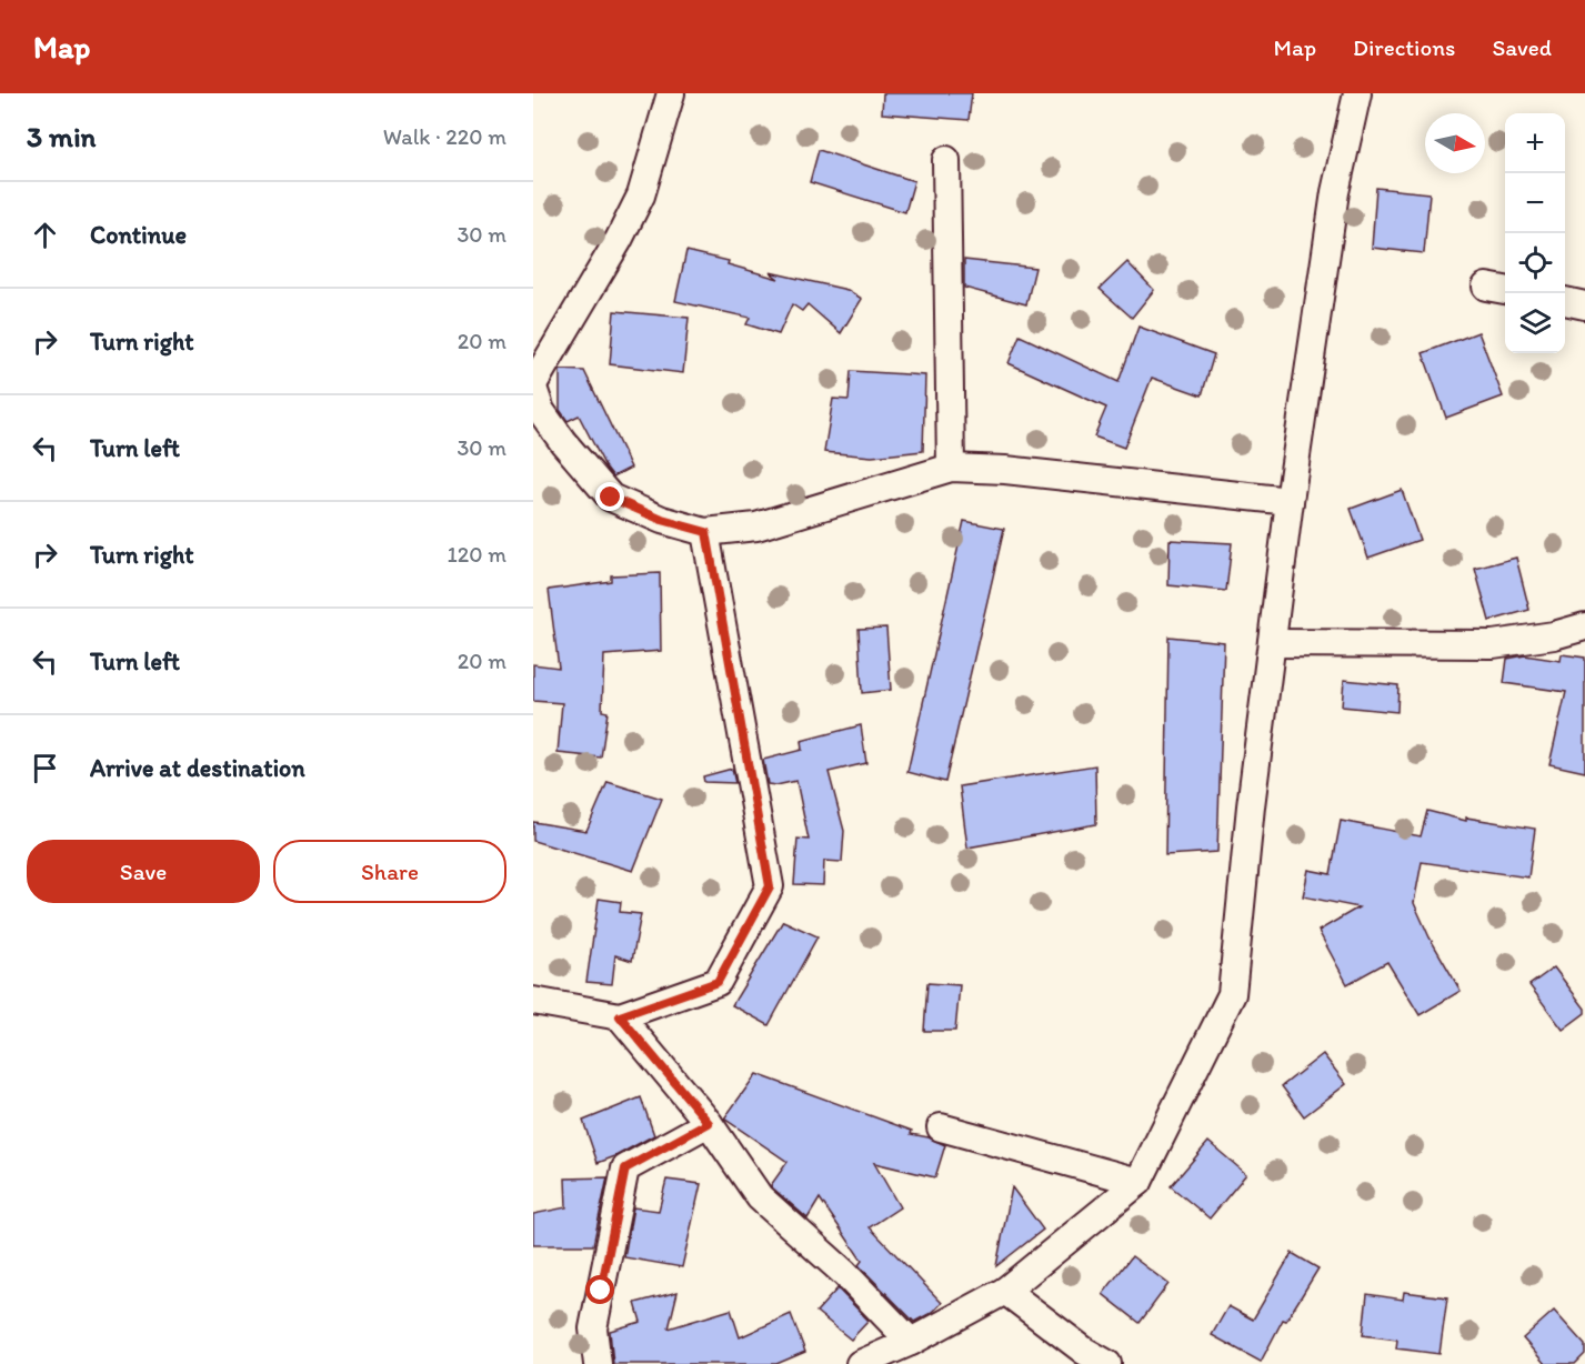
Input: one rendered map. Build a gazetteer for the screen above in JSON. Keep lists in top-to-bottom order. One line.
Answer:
{"north":"right","page":{"header":"Map","nav":["Map","Directions","Saved"],"heading":["3 min","Walk · 220 m"],"map_buttons":["+","−"],"list":[["Continue","30 m"],["Turn right","20 m"],["Turn left","30 m"],["Turn right","120 m"],["Turn left","20 m"],"Arrive at destination"],"buttons":["Save","Share"]}}
